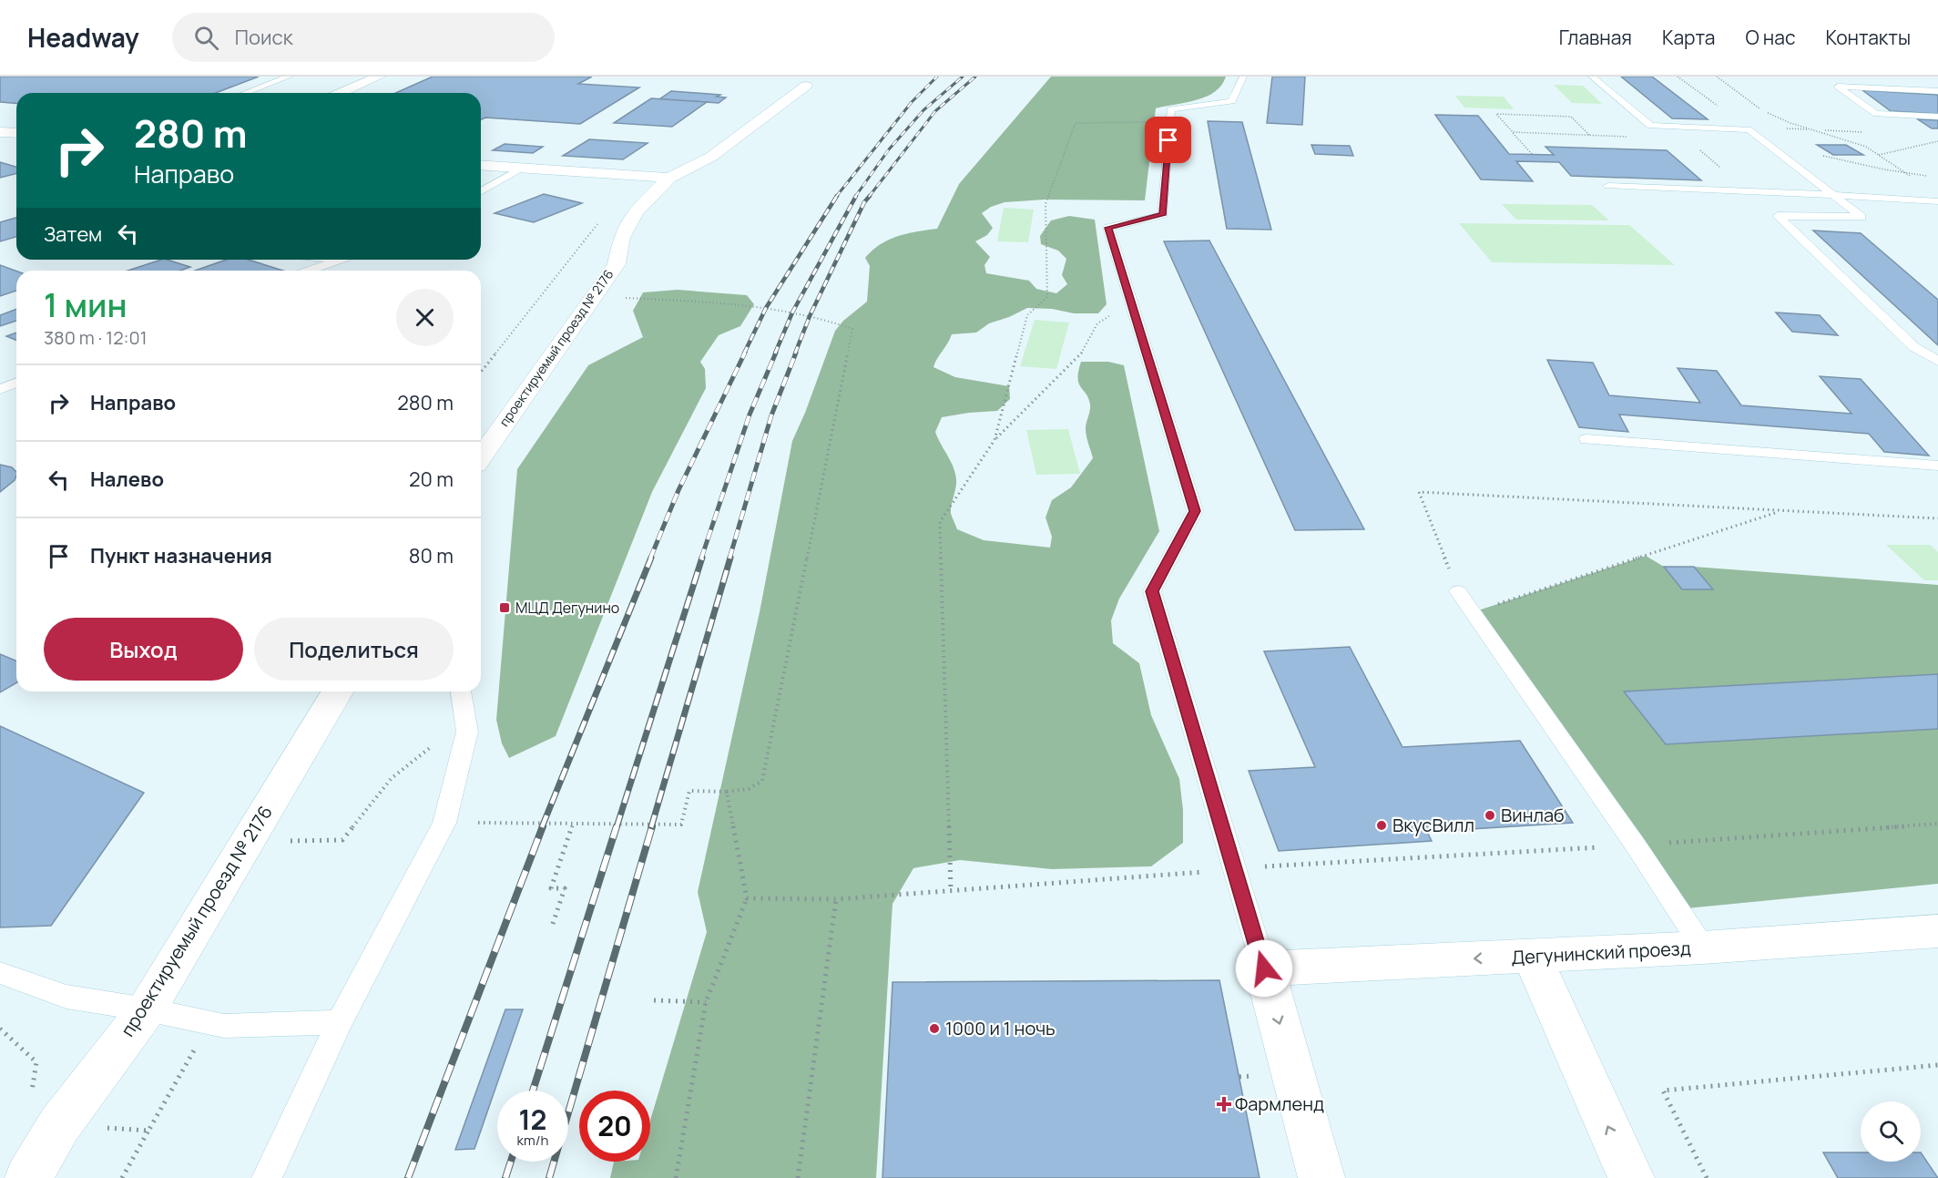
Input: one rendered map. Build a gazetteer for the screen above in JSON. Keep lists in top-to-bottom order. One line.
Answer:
{"streets":{"street":["проектируемый проезд № 2176","Дегунинский проезд"]},"one_way":["Дегунинский проезд"],"places":{"transit":["МЦД Дегунино"],"other":["Винлаб","ВкусВилл","1000 и 1 ночь"],"health":["Фармленд"]},"page":{"header":"Headway","search":"Поиск","nav":["Главная","Карта","О нас","Контакты"],"turn":["280 m","Направо"],"then":"Затем","heading":["1 мин","380 m · 12:01"],"list":[{"name":"Направо","value":"280 m"},{"name":"Налево","value":"20 m"},{"name":"Пункт назначения","value":"80 m"}],"buttons":["Выход","Поделиться"],"speed":"12 km/h","limit":"20"}}
